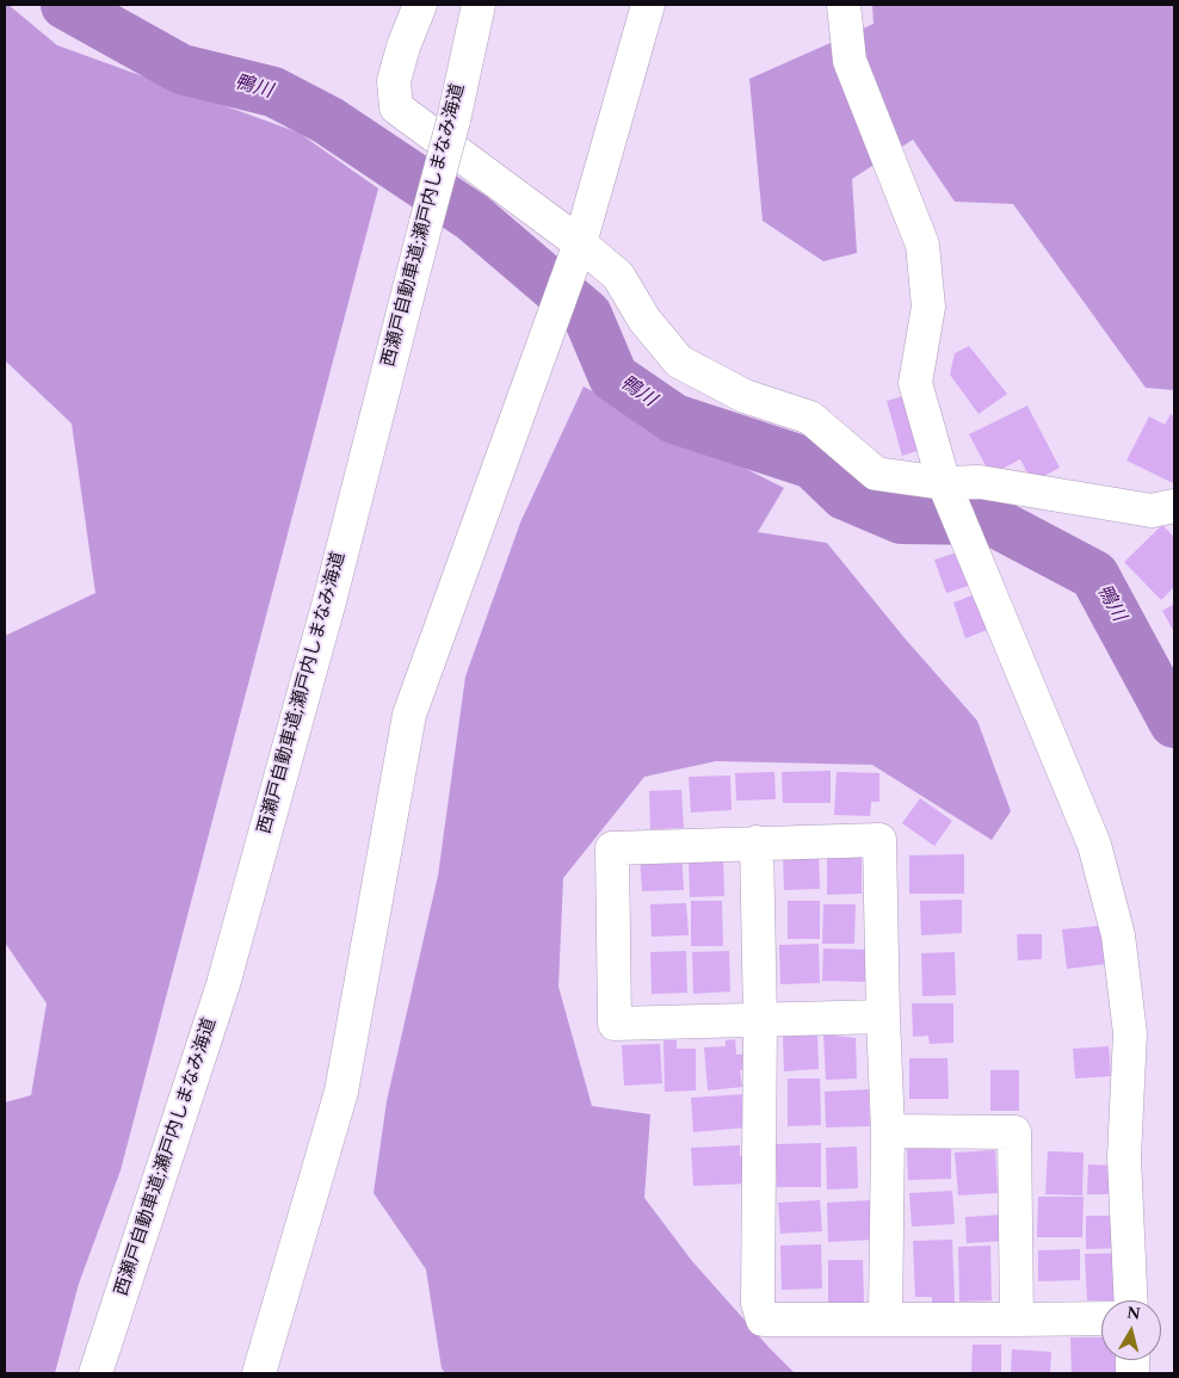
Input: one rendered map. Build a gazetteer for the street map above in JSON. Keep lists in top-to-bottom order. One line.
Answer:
{"streets":{"main road":["西瀬戸自動車道;瀬戸内しまなみ海道"]},"water":["鴨川"],"north":"top"}
